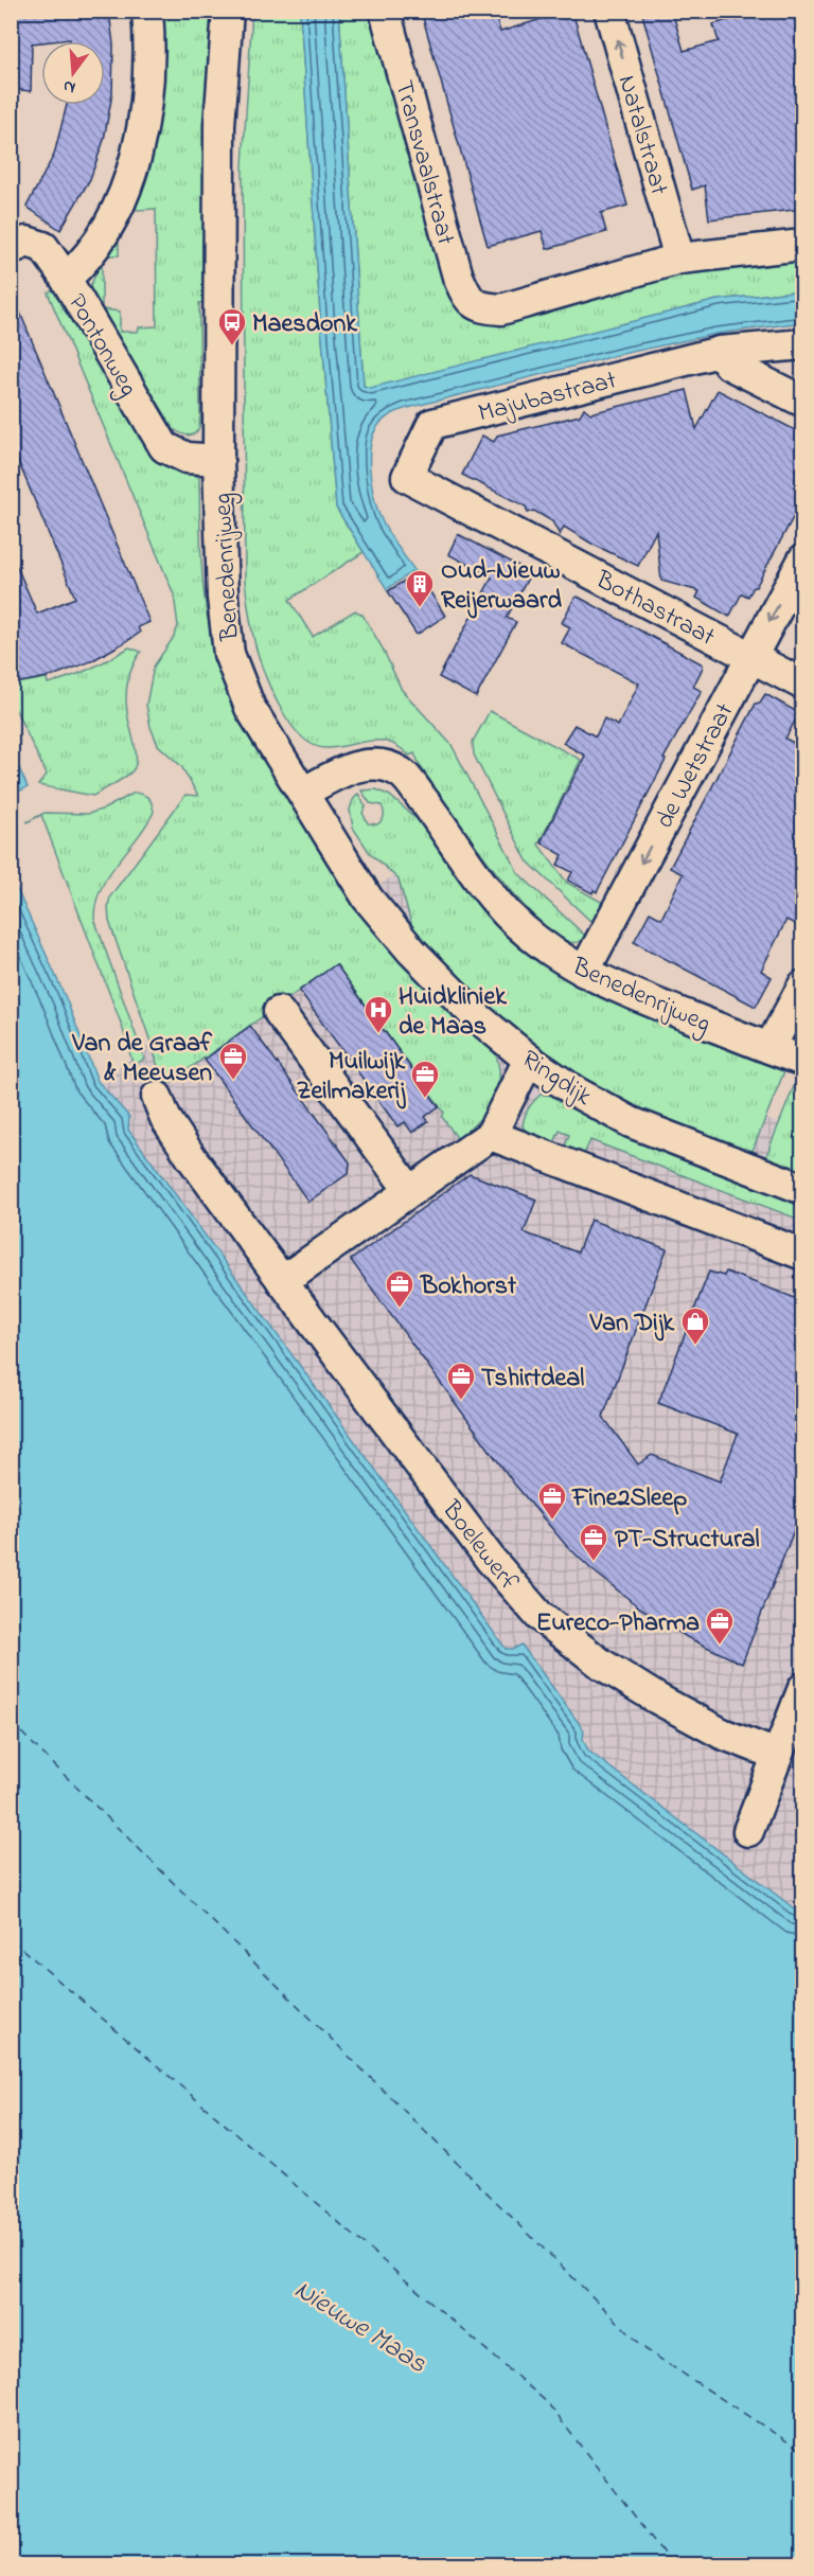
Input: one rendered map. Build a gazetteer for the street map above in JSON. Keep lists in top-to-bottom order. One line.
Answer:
{"streets":{"street":["Natalstraat","Transvaalstraat","Pontonweg","Majubastraat","Benedenrijweg","Bothastraat","de Wetstraat","Ringdijk","Boelewerf"]},"crossings":[["Natalstraat","Transvaalstraat"],["Pontonweg","Benedenrijweg"],["Majubastraat","Bothastraat"],["Benedenrijweg","de Wetstraat"],["Benedenrijweg","Ringdijk"],["Bothastraat","de Wetstraat"]],"one_way":["Natalstraat","de Wetstraat"],"water":["Nieuwe Maas"],"places":{"bus stop":["Maesdonk"],"building":["Oud-Nieuw Reijerwaard"],"hospital":["Huidkliniek de Maas"],"office":["Van de Graaf & Meeusen","Muilwijk Zeilmakerij","Bokhorst","Tshirtdeal","Fine2Sleep","PT-Structural","Eureco-Pharma"],"shop":["Van Dijk"]},"north":"bottom"}
